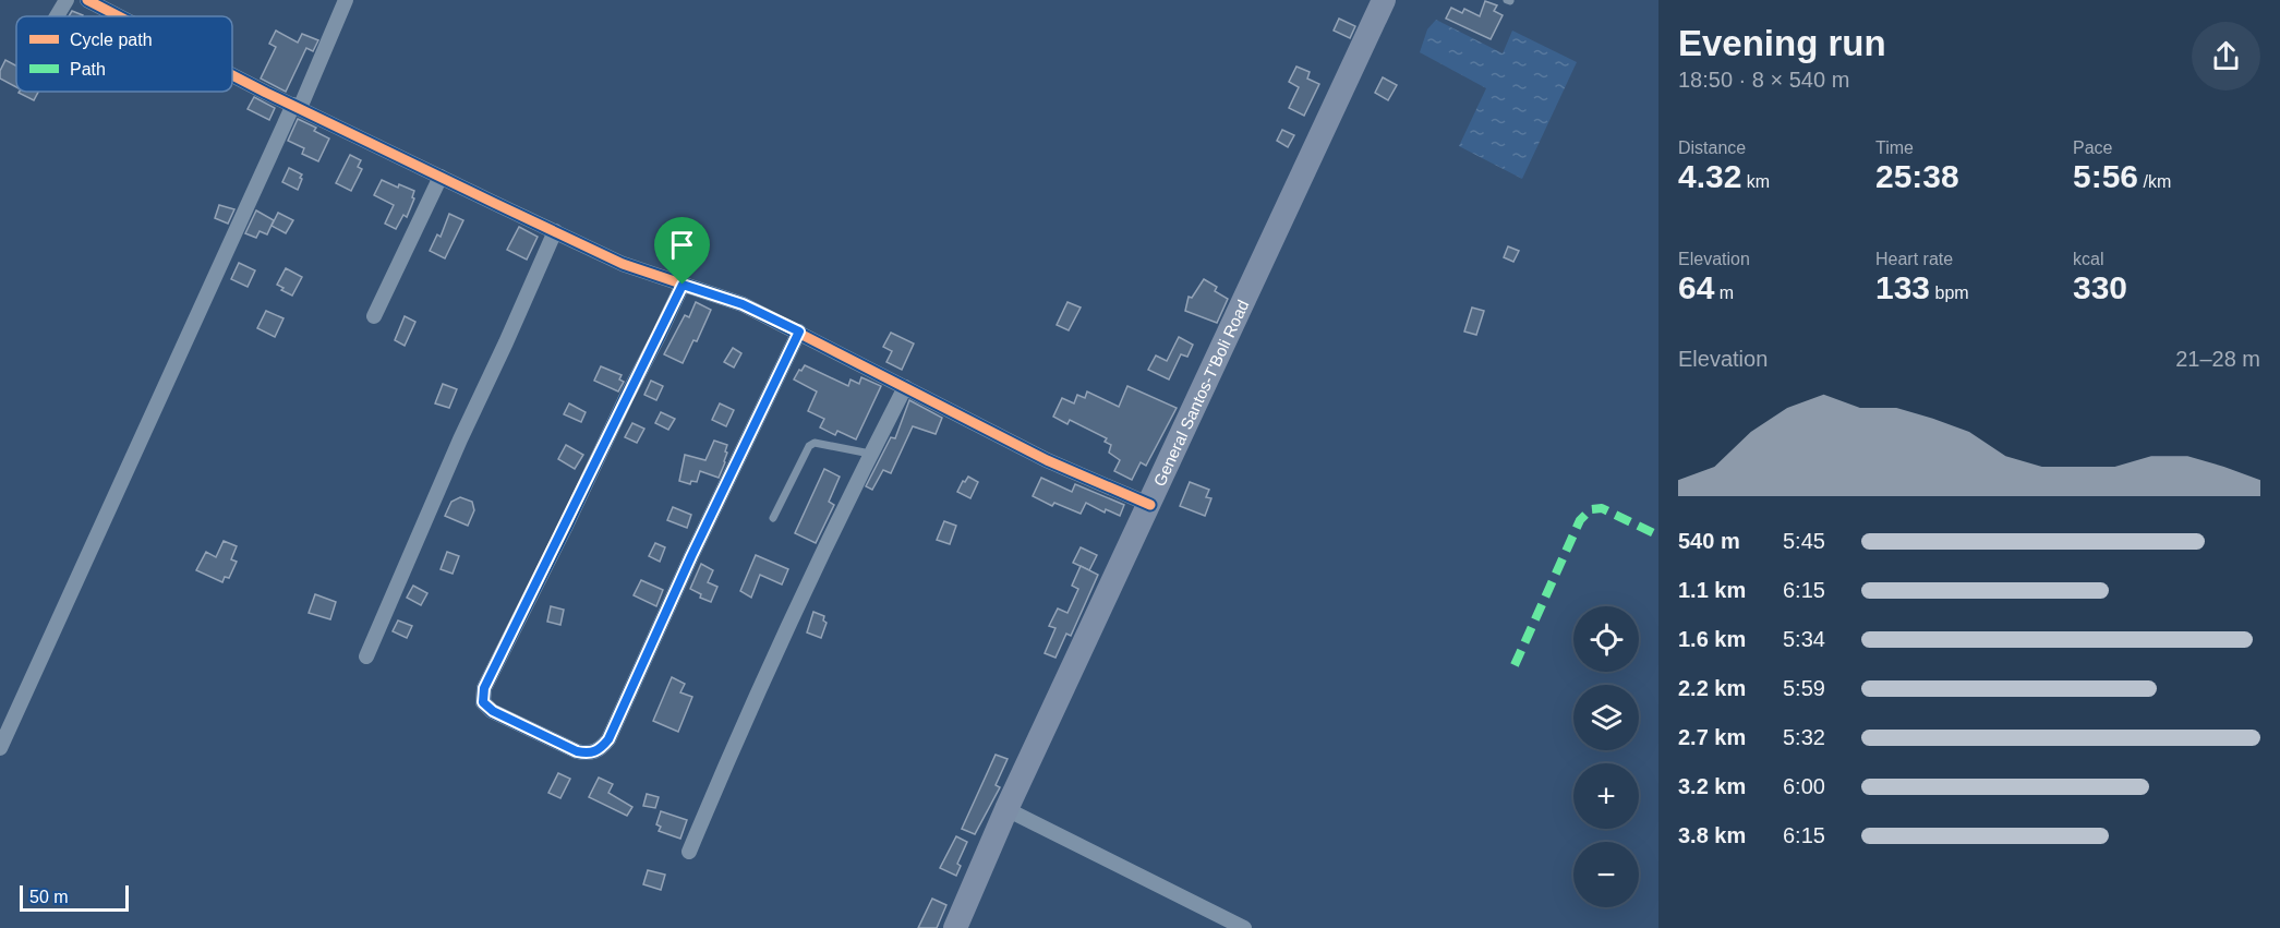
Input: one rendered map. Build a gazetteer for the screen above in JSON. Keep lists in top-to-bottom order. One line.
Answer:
{"streets":{"main road":["General Santos-T'Boli Road"]},"legend":["Cycle path","Path"],"scale_bar":"50 m","page":{"heading":["Evening run","18:50 · 8 × 540 m"],"stats":[["Distance","4.32 km"],["Time","25:38"],["Pace","5:56 /km"],["Elevation","64 m"],["Heart rate","133 bpm"],["kcal","330"]],"chart":["Elevation","21–28 m"],"list":[{"name":"540 m","note":"5:45"},{"name":"1.1 km","note":"6:15"},{"name":"1.6 km","note":"5:34"},{"name":"2.2 km","note":"5:59"},{"name":"2.7 km","note":"5:32"},{"name":"3.2 km","note":"6:00"},{"name":"3.8 km","note":"6:15"}],"map_buttons":["+","−"],"scale":"50 m"}}
